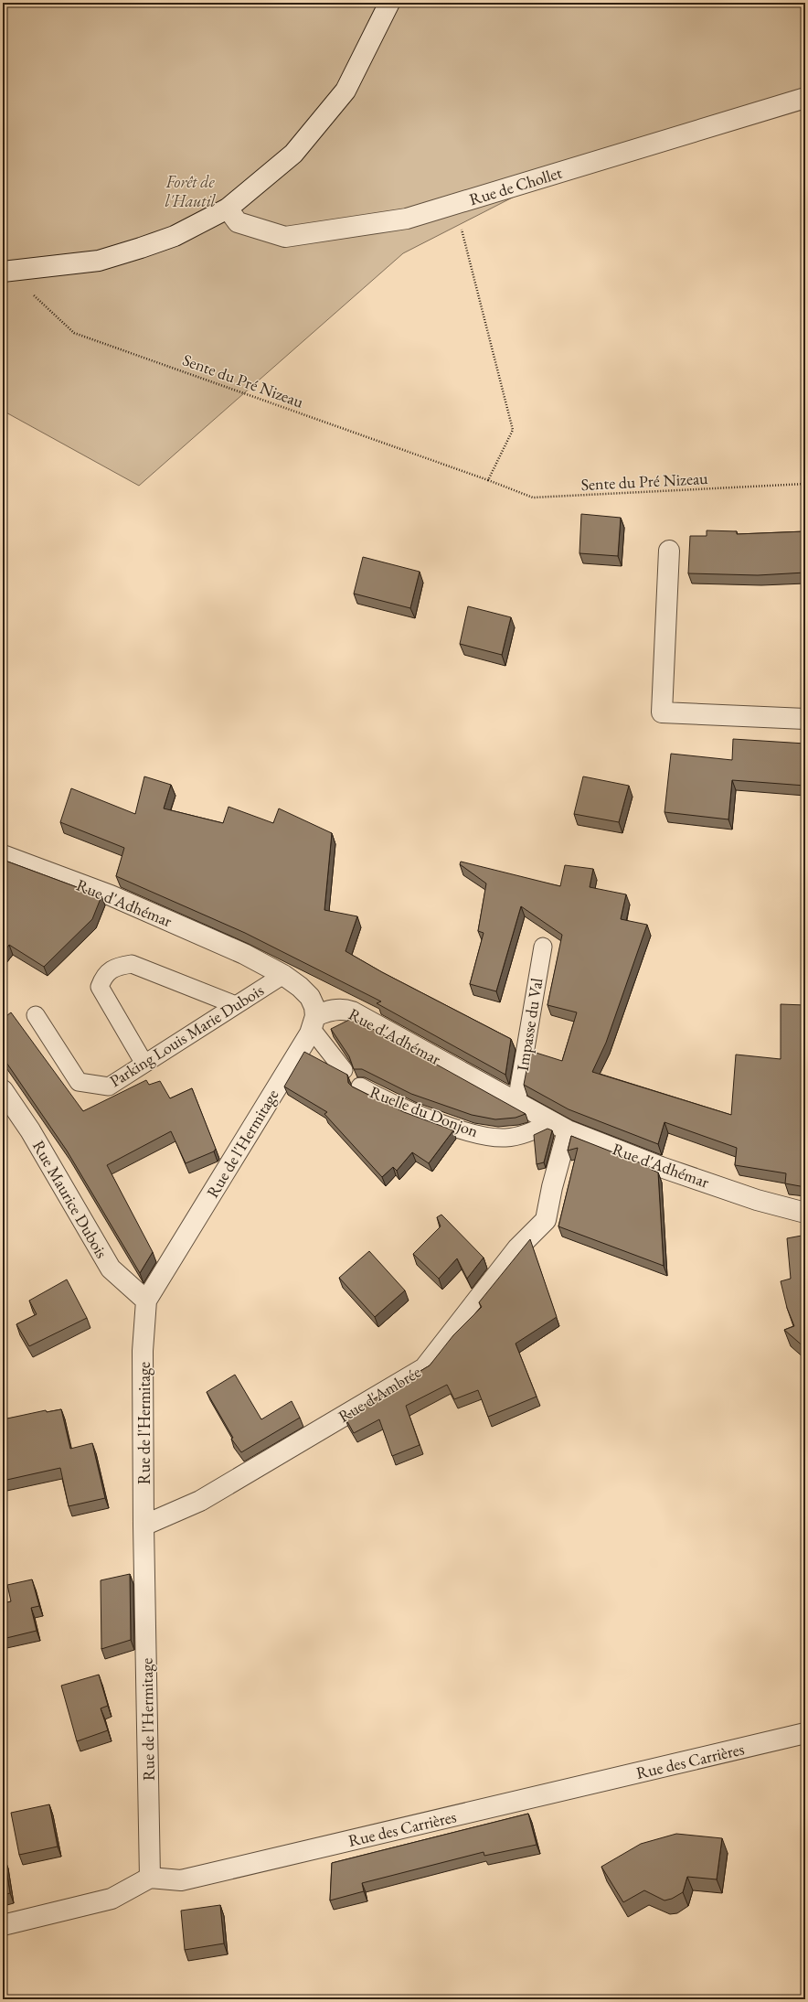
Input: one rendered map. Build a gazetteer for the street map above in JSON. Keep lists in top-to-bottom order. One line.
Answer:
{"streets":{"street":["Rue de Chollet","Rue d'Adhémar","Rue de l'Hermitage","Rue Maurice Dubois","Rue d'Ambrée","Rue des Carrières"],"lane":["Impasse du Val","Parking Louis Marie Dubois","Ruelle du Donjon"],"path":["Sente du Pré Nizeau"]},"crossings":[["Rue d'Adhémar","Impasse du Val"],["Rue d'Adhémar","Parking Louis Marie Dubois"],["Rue d'Adhémar","Ruelle du Donjon"],["Rue d'Adhémar","Rue de l'Hermitage"],["Rue d'Adhémar","Rue d'Ambrée"],["Rue de l'Hermitage","Rue Maurice Dubois"],["Rue de l'Hermitage","Rue d'Ambrée"],["Rue de l'Hermitage","Rue des Carrières"]],"parks":["Forêt de l'Hautil"]}
